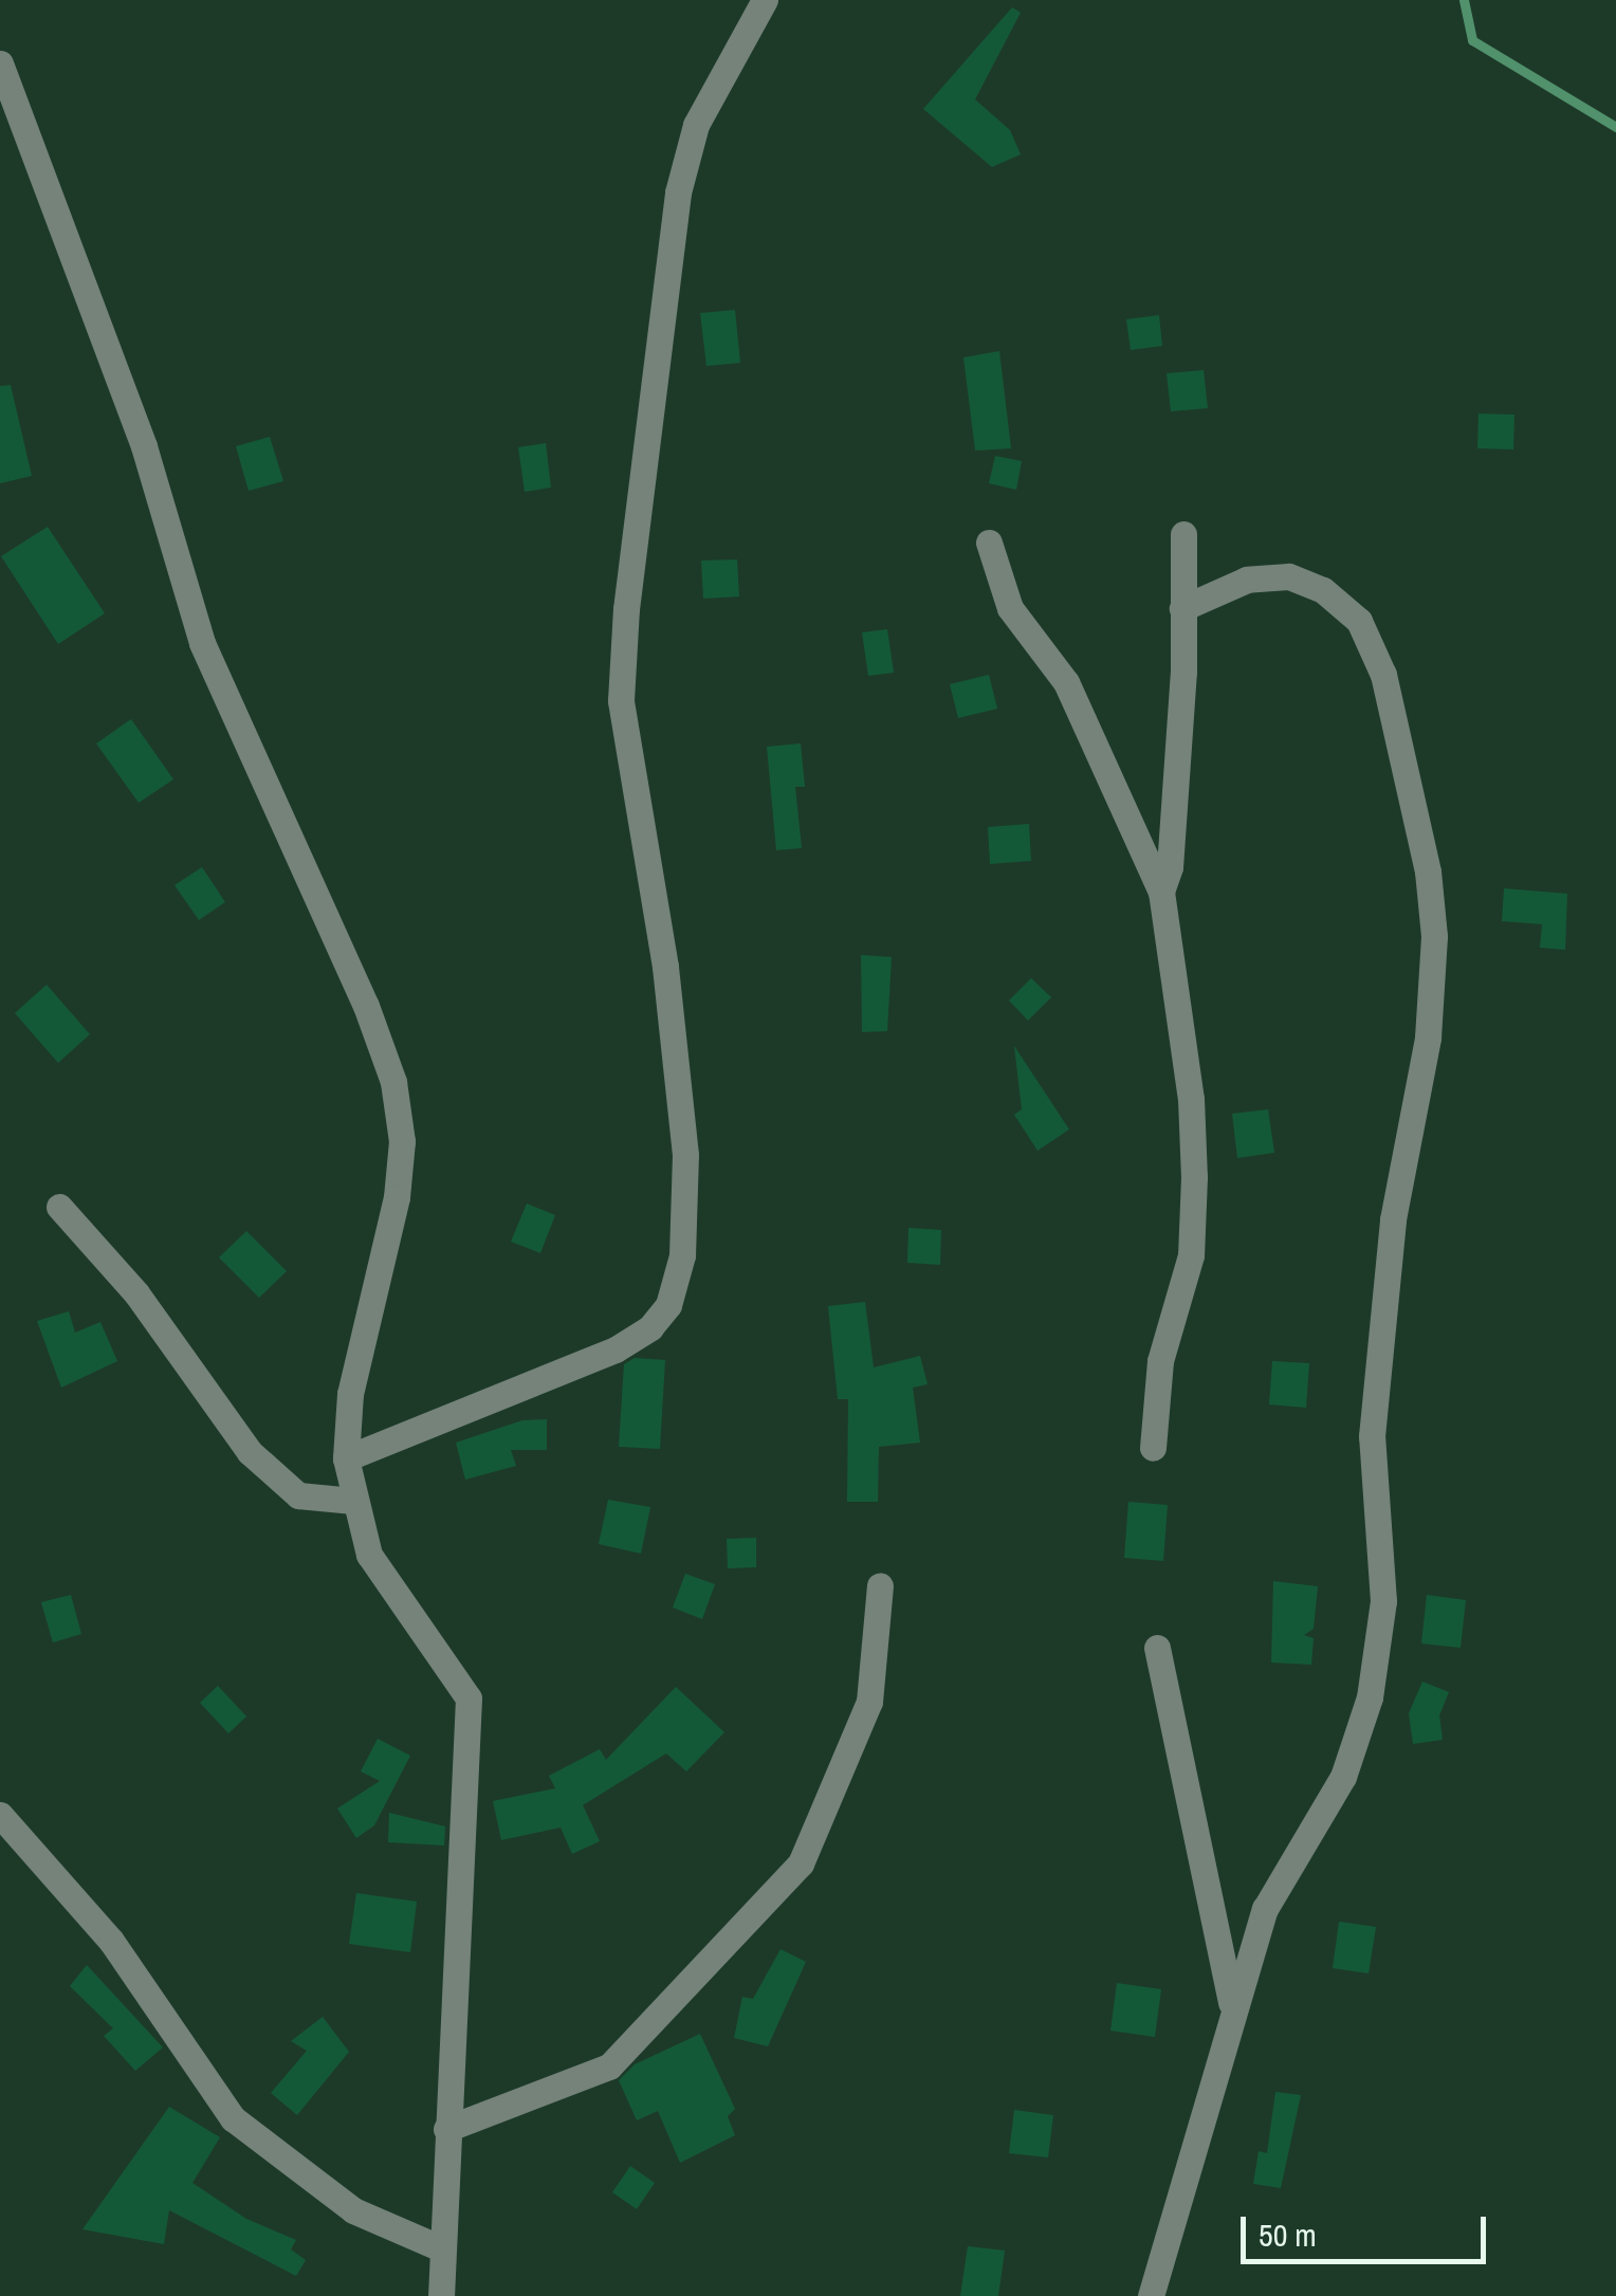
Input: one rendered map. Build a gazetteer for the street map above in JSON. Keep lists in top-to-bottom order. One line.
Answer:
{"scale_bar":"50 m"}
